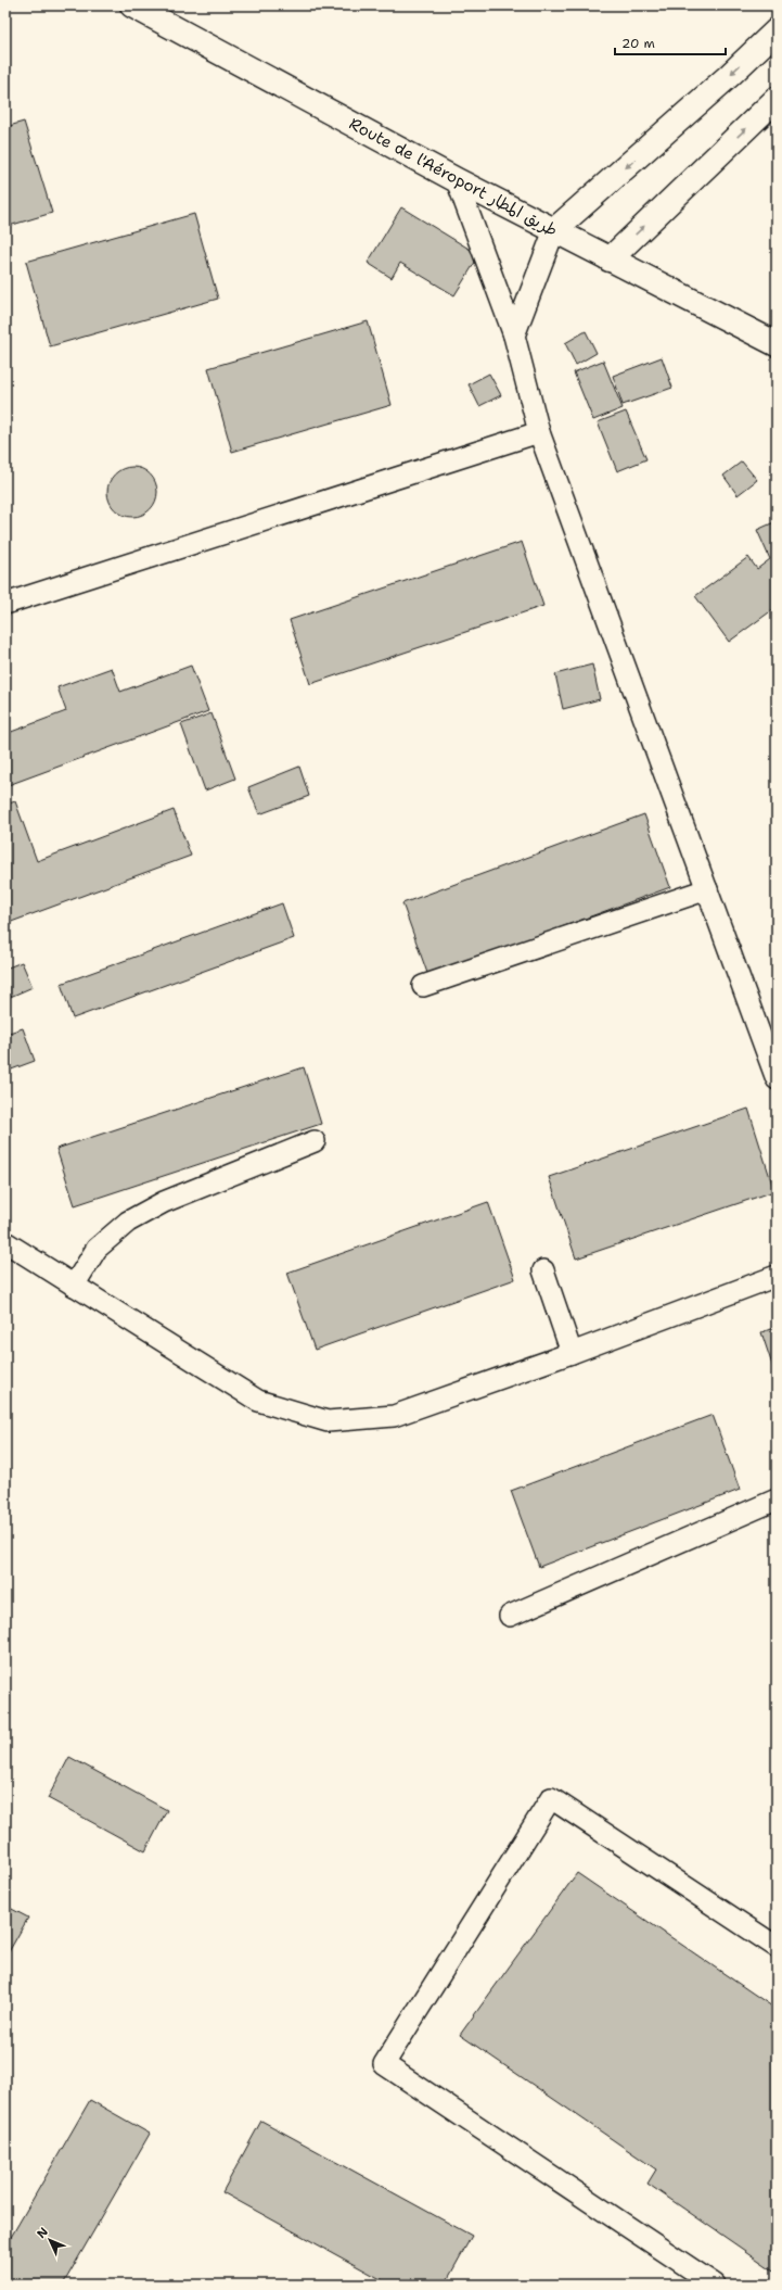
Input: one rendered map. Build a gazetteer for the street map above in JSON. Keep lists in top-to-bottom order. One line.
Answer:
{"streets":{"main road":["Route de l'Aéroport طريق المطار"]},"scale_bar":"20 m","north":"top left"}
